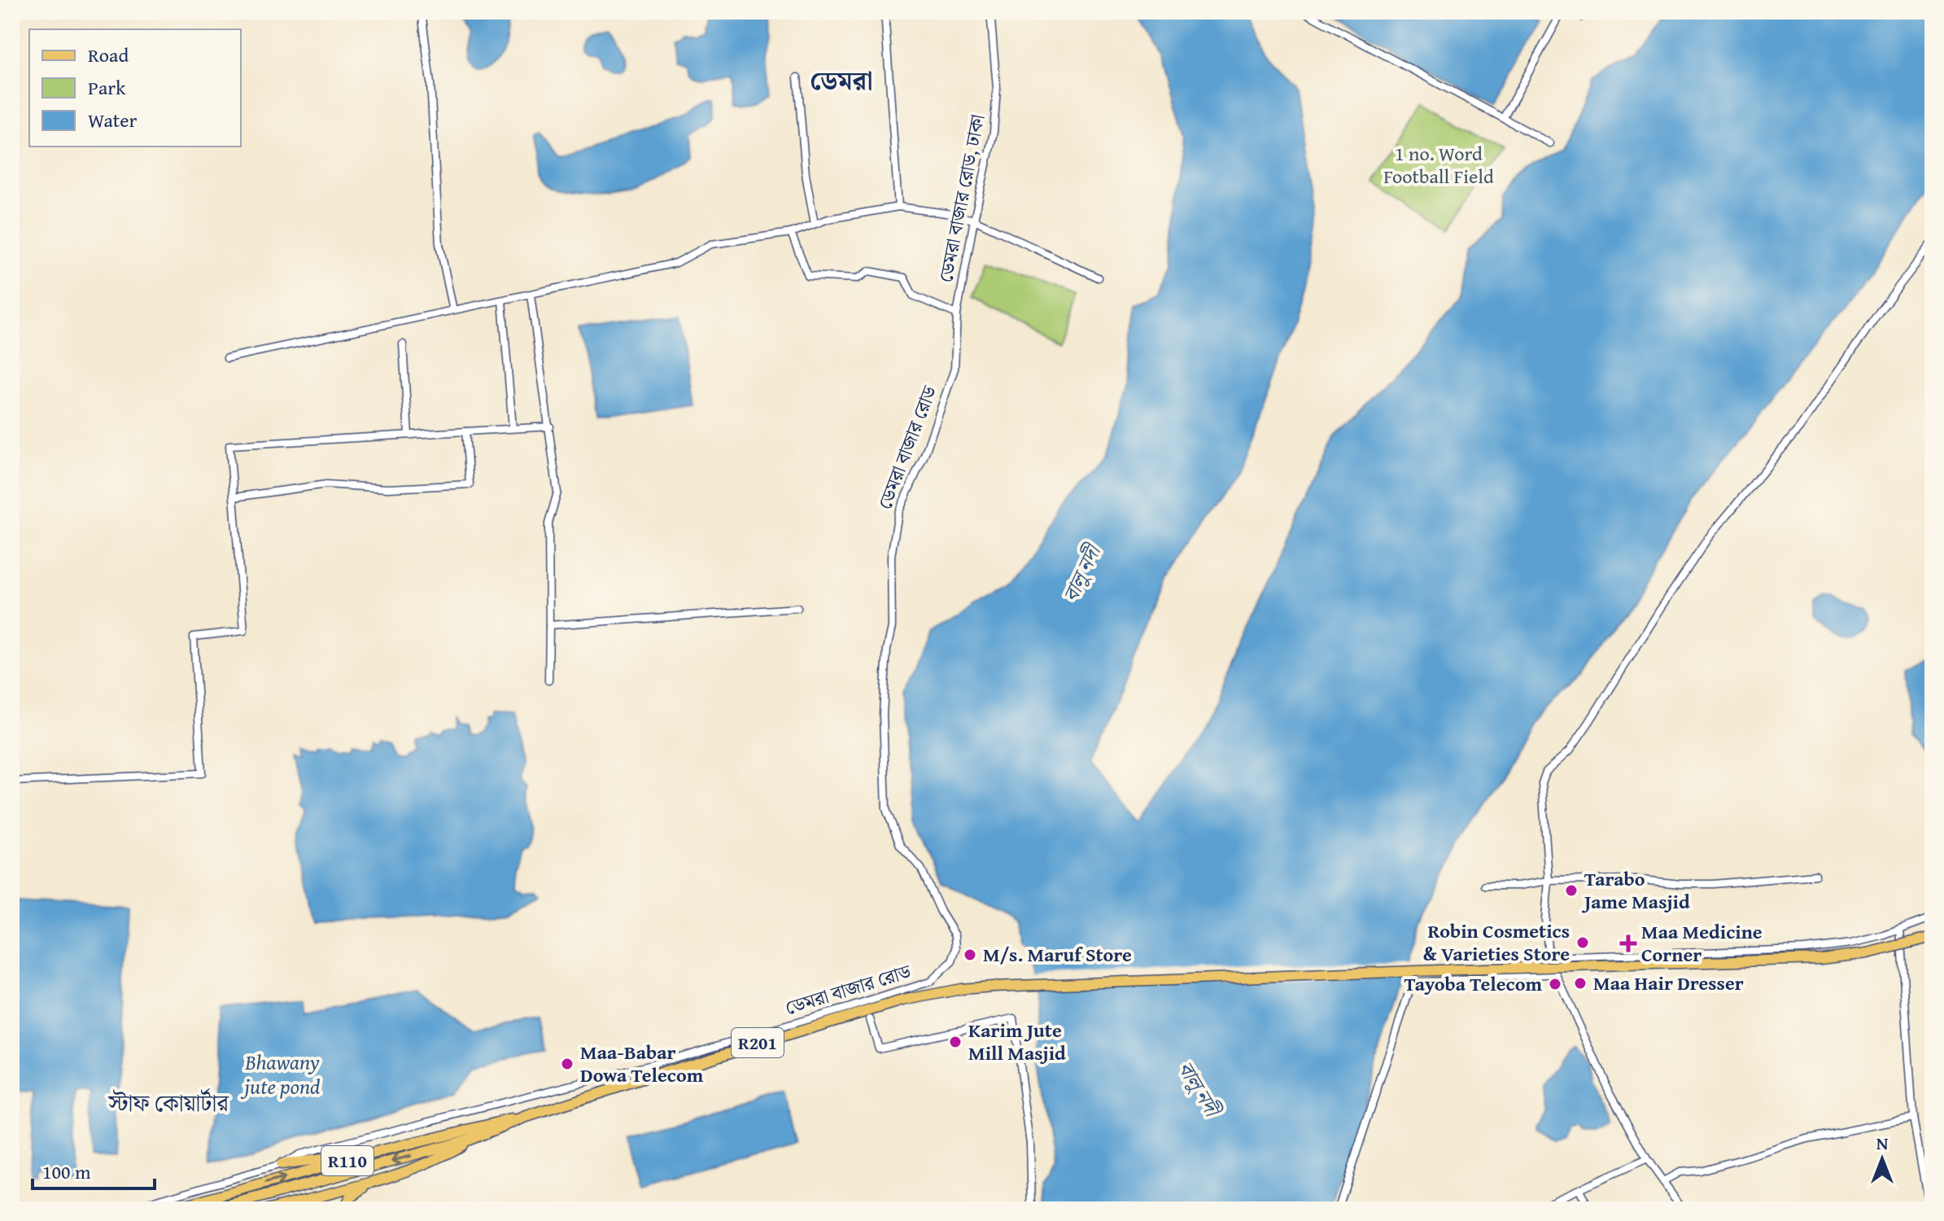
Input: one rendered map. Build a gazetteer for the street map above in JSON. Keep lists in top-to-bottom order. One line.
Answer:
{"streets":{"main road":["R201","R110"],"street":["ডেমরা বাজার রোড, ঢাকা","ডেমরা বাজার রোড"]},"crossings":[["ডেমরা বাজার রোড, ঢাকা","ডেমরা বাজার রোড"],["R201","R110"]],"districts":["ডেমরা","স্টাফ কোয়ার্টার"],"water":["বালু নদী","Bhawany jute pond"],"parks":["1 no. Word Football Field"],"places":{"other":["Tarabo Jame Masjid","Robin Cosmetics & Varieties Store","M/s. Maruf Store","Maa Hair Dresser","Tayoba Telecom","Karim Jute Mill Masjid","Maa-Babar Dowa Telecom"],"health":["Maa Medicine Corner"]},"legend":["Road","Park","Water"],"scale_bar":"100 m","north":"top"}
